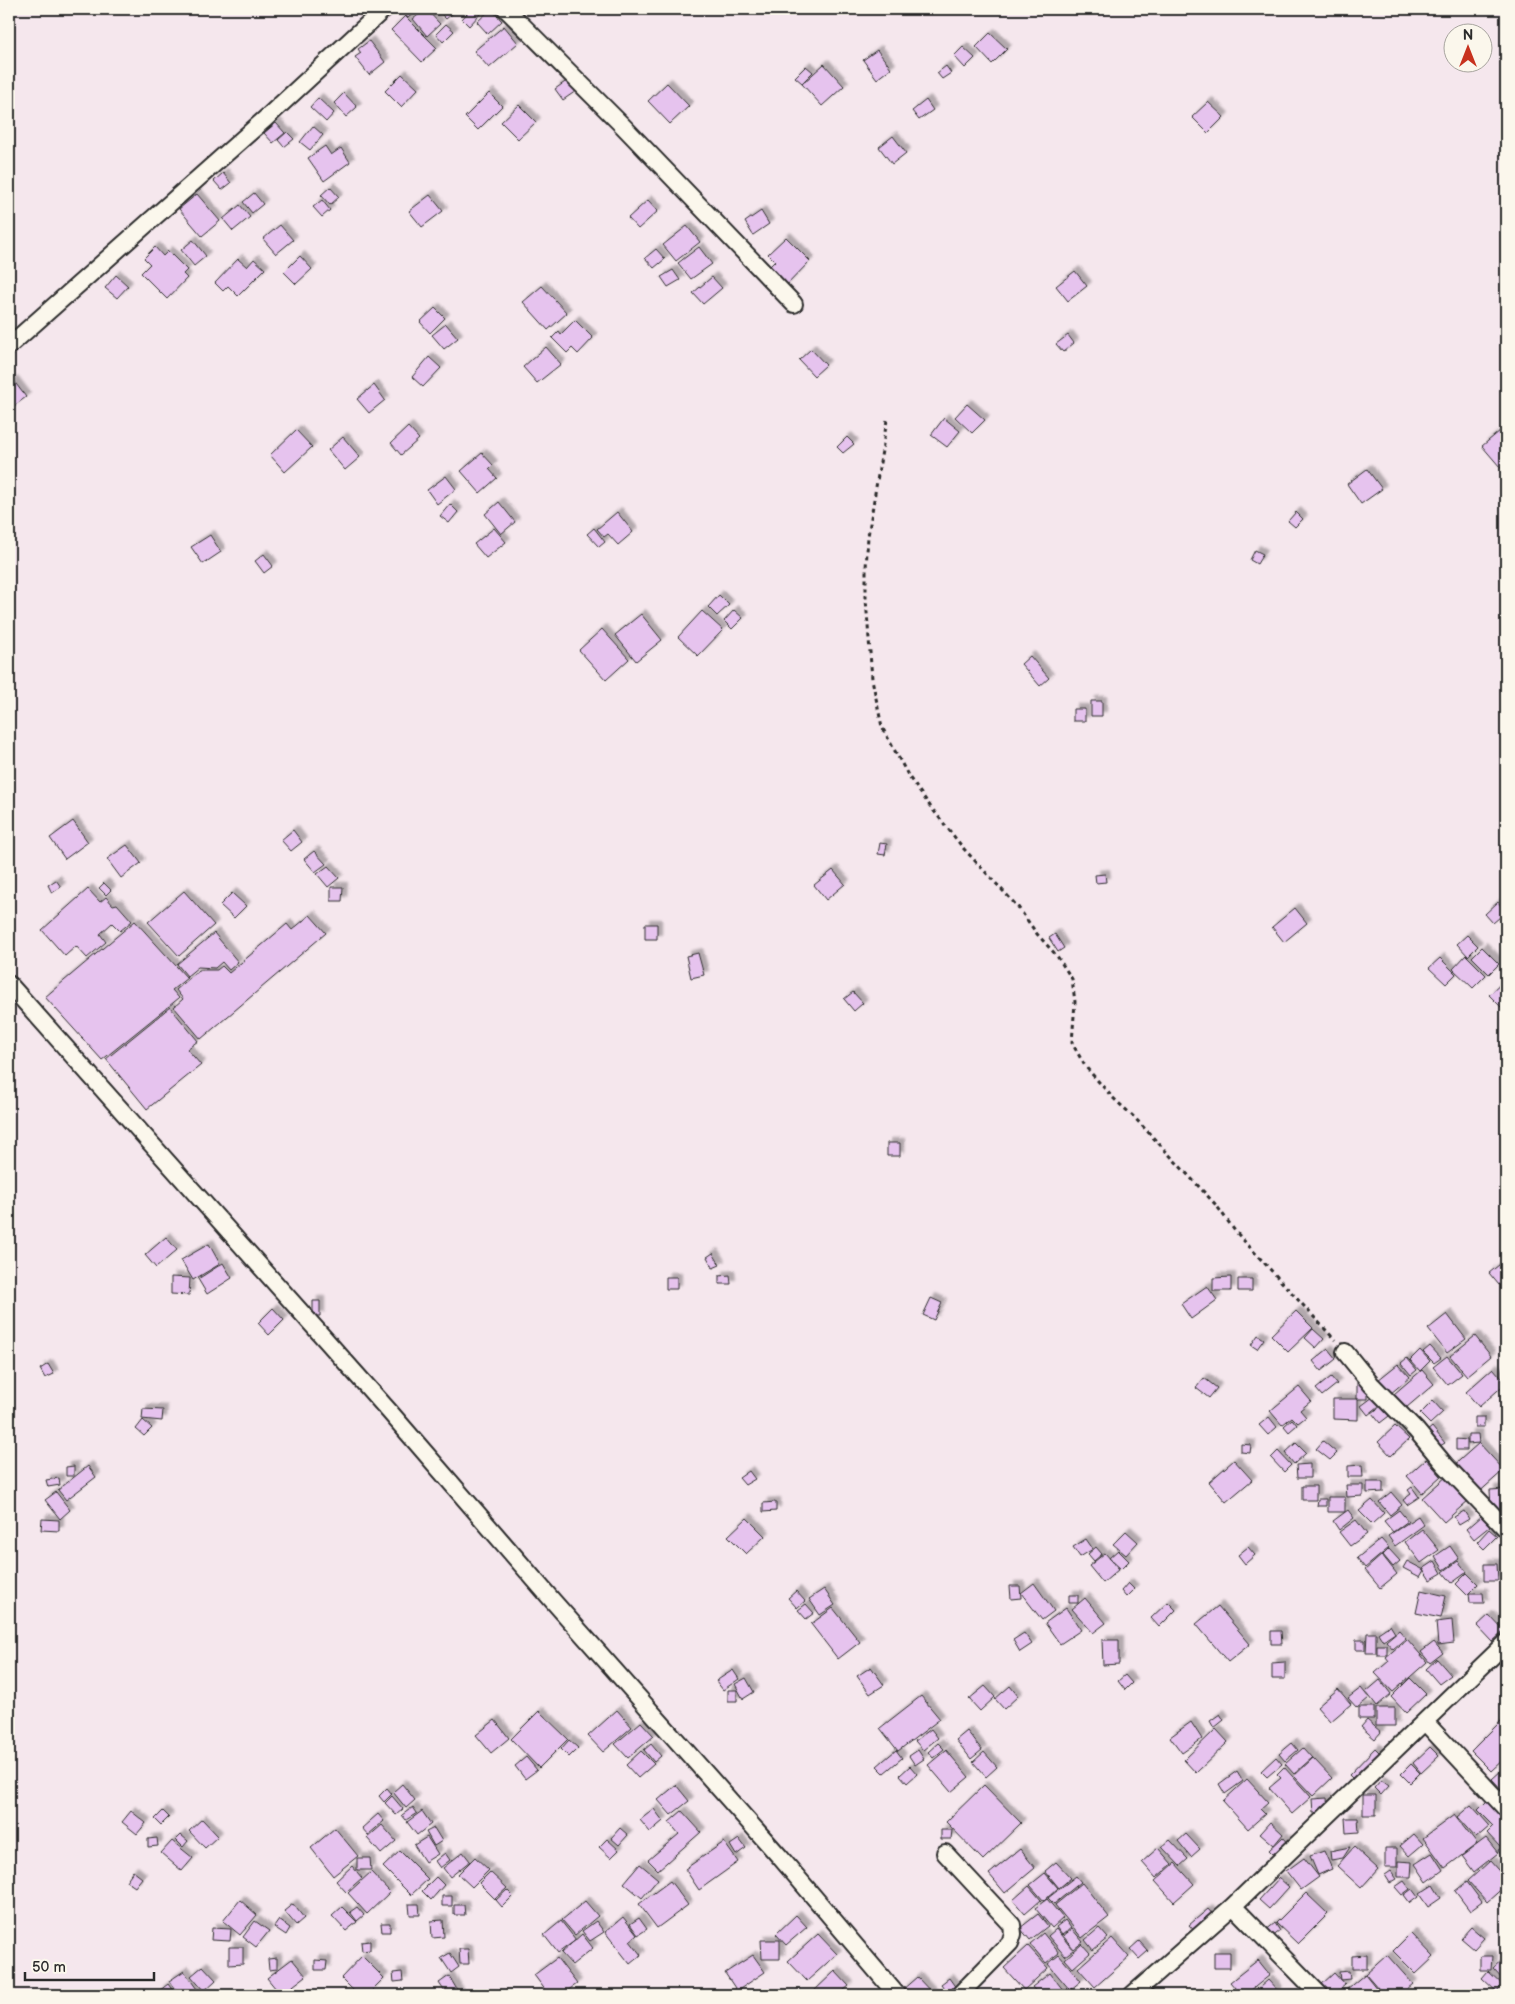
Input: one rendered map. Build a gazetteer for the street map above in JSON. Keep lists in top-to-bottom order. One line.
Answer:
{"scale_bar":"50 m","north":"top"}
